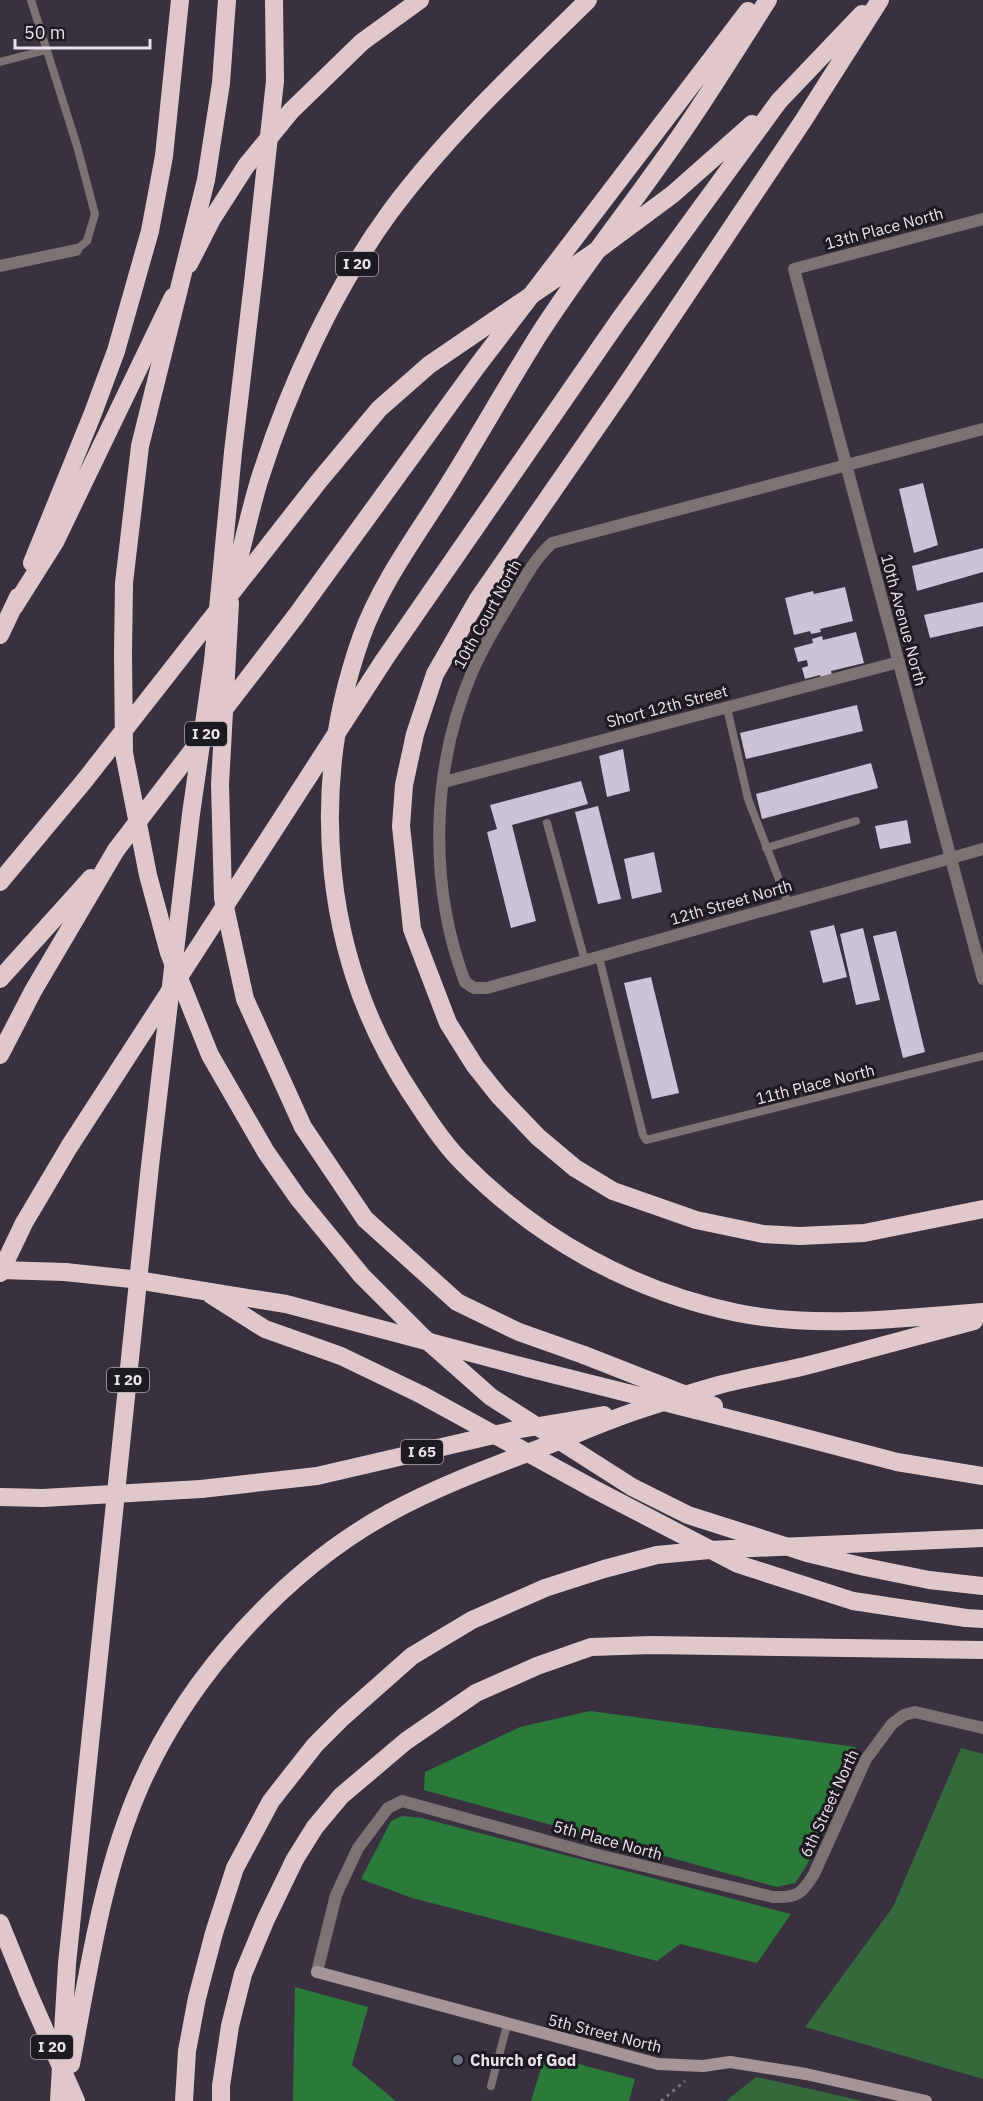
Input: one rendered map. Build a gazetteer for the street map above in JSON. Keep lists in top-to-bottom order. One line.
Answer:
{"streets":{"highway":["I 20","I 65"],"street":["13th Place North","10th Court North","10th Avenue North","Short 12th Street","12th Street North","6th Street North","5th Place North","5th Street North"],"lane":["11th Place North"]},"crossings":[["13th Place North","10th Avenue North"],["10th Court North","10th Avenue North"],["10th Court North","Short 12th Street"],["10th Court North","12th Street North"],["10th Avenue North","Short 12th Street"],["10th Avenue North","12th Street North"],["12th Street North","11th Place North"],["6th Street North","5th Place North"],["5th Place North","5th Street North"]],"places":["Church of God"],"scale_bar":"50 m"}
